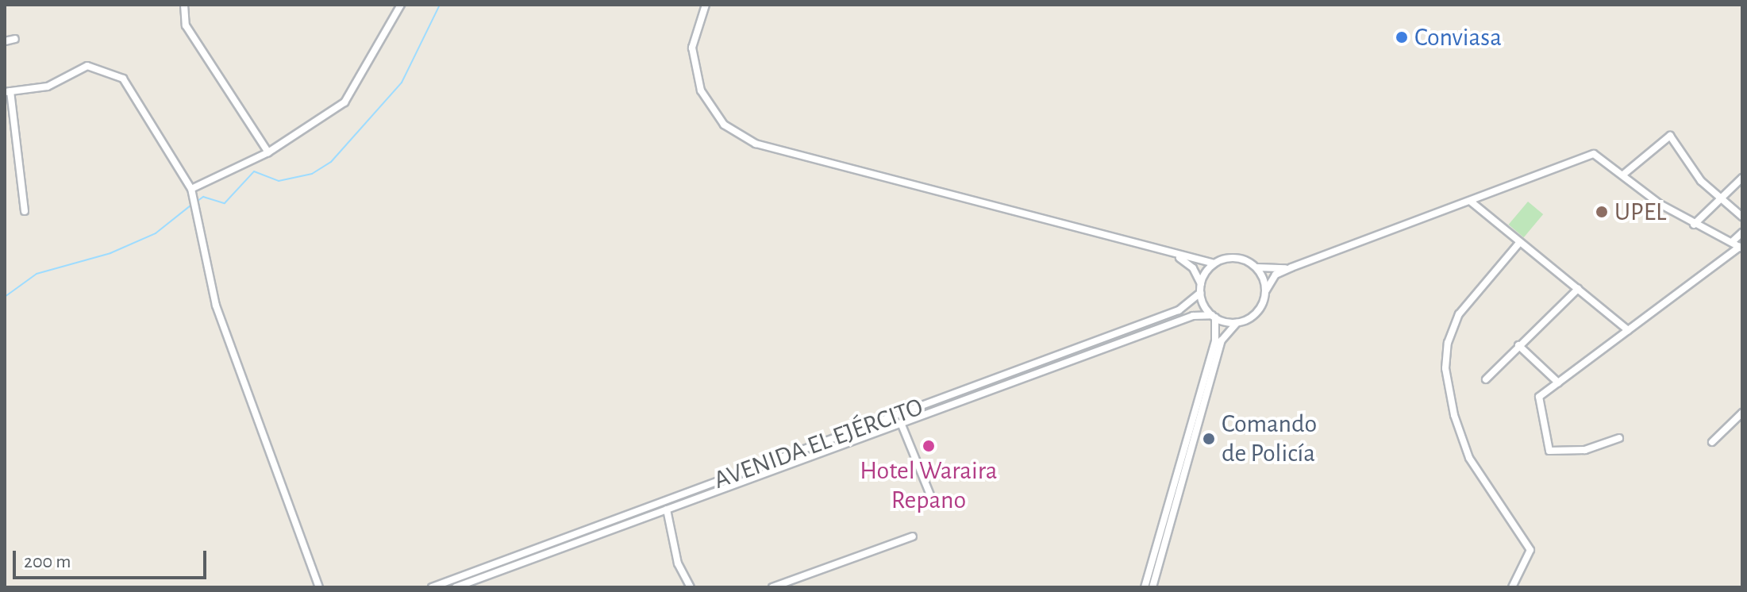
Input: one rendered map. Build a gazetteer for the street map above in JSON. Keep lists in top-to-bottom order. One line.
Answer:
{"streets":{"street":["AVENIDA EL EJÉRCITO"]},"places":["Conviasa","UPEL","Comando de Policía","Hotel Waraira Repano"],"scale_bar":"200 m"}
